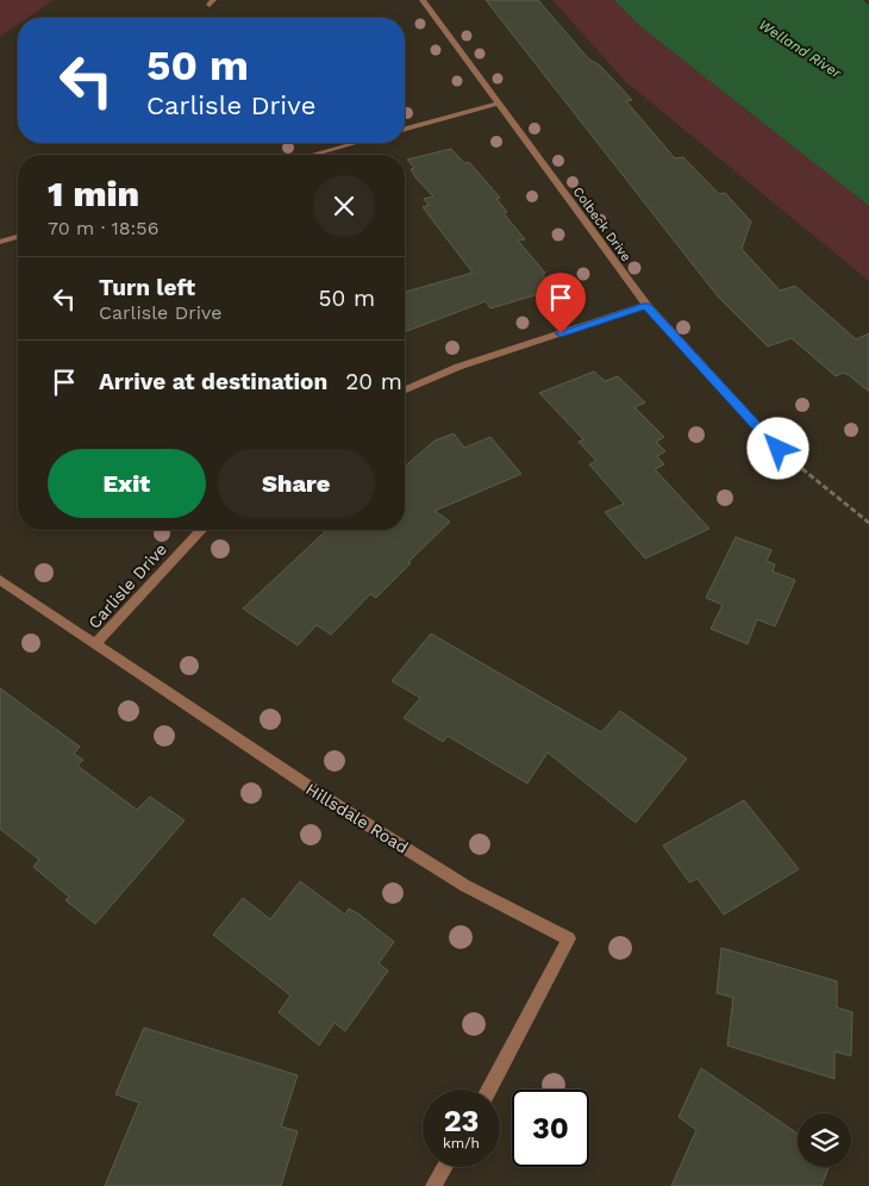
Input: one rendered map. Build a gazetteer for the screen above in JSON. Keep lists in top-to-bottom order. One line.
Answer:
{"streets":{"street":["Colbeck Drive","Carlisle Drive","Hillsdale Road"]},"crossings":[["Carlisle Drive","Hillsdale Road"]],"water":["Welland River"],"page":{"turn":["50 m","Carlisle Drive"],"heading":["1 min","70 m · 18:56"],"list":[{"name":"Turn left","note":"Carlisle Drive","value":"50 m"},{"name":"Arrive at destination","value":"20 m"}],"buttons":["Exit","Share"],"speed":"23 km/h","limit":"30"}}
